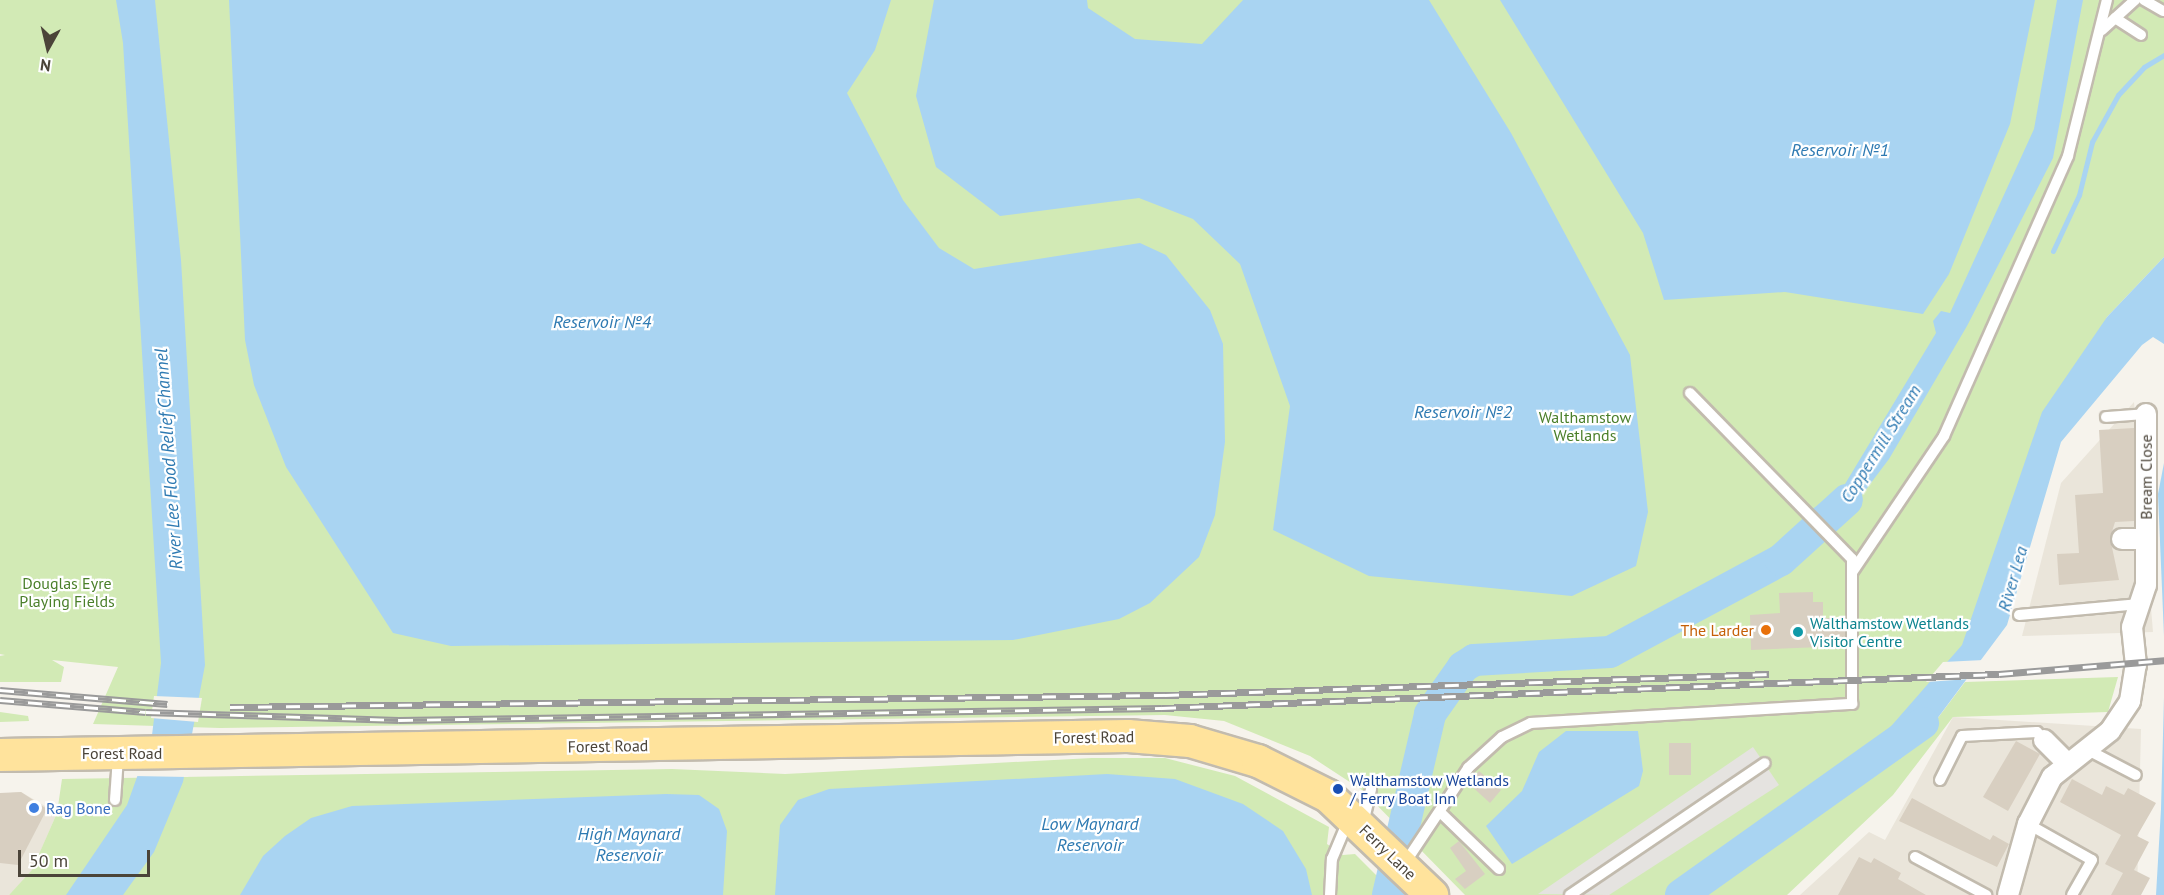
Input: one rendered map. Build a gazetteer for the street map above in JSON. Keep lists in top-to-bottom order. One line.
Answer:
{"streets":{"main road":["Forest Road","Ferry Lane"],"street":["Bream Close"]},"crossings":[["Forest Road","Ferry Lane"]],"water":["Reservoir №1","Reservoir №4","Reservoir №2","Coppermill Stream","River Lee Flood Relief Channel","River Lea","Low Maynard Reservoir","High Maynard Reservoir"],"parks":["Walthamstow Wetlands","Douglas Eyre Playing Fields"],"places":["The Larder","Walthamstow Wetlands Visitor Centre","Walthamstow Wetlands / Ferry Boat Inn","Rag Bone"],"scale_bar":"50 m","north":"bottom"}
